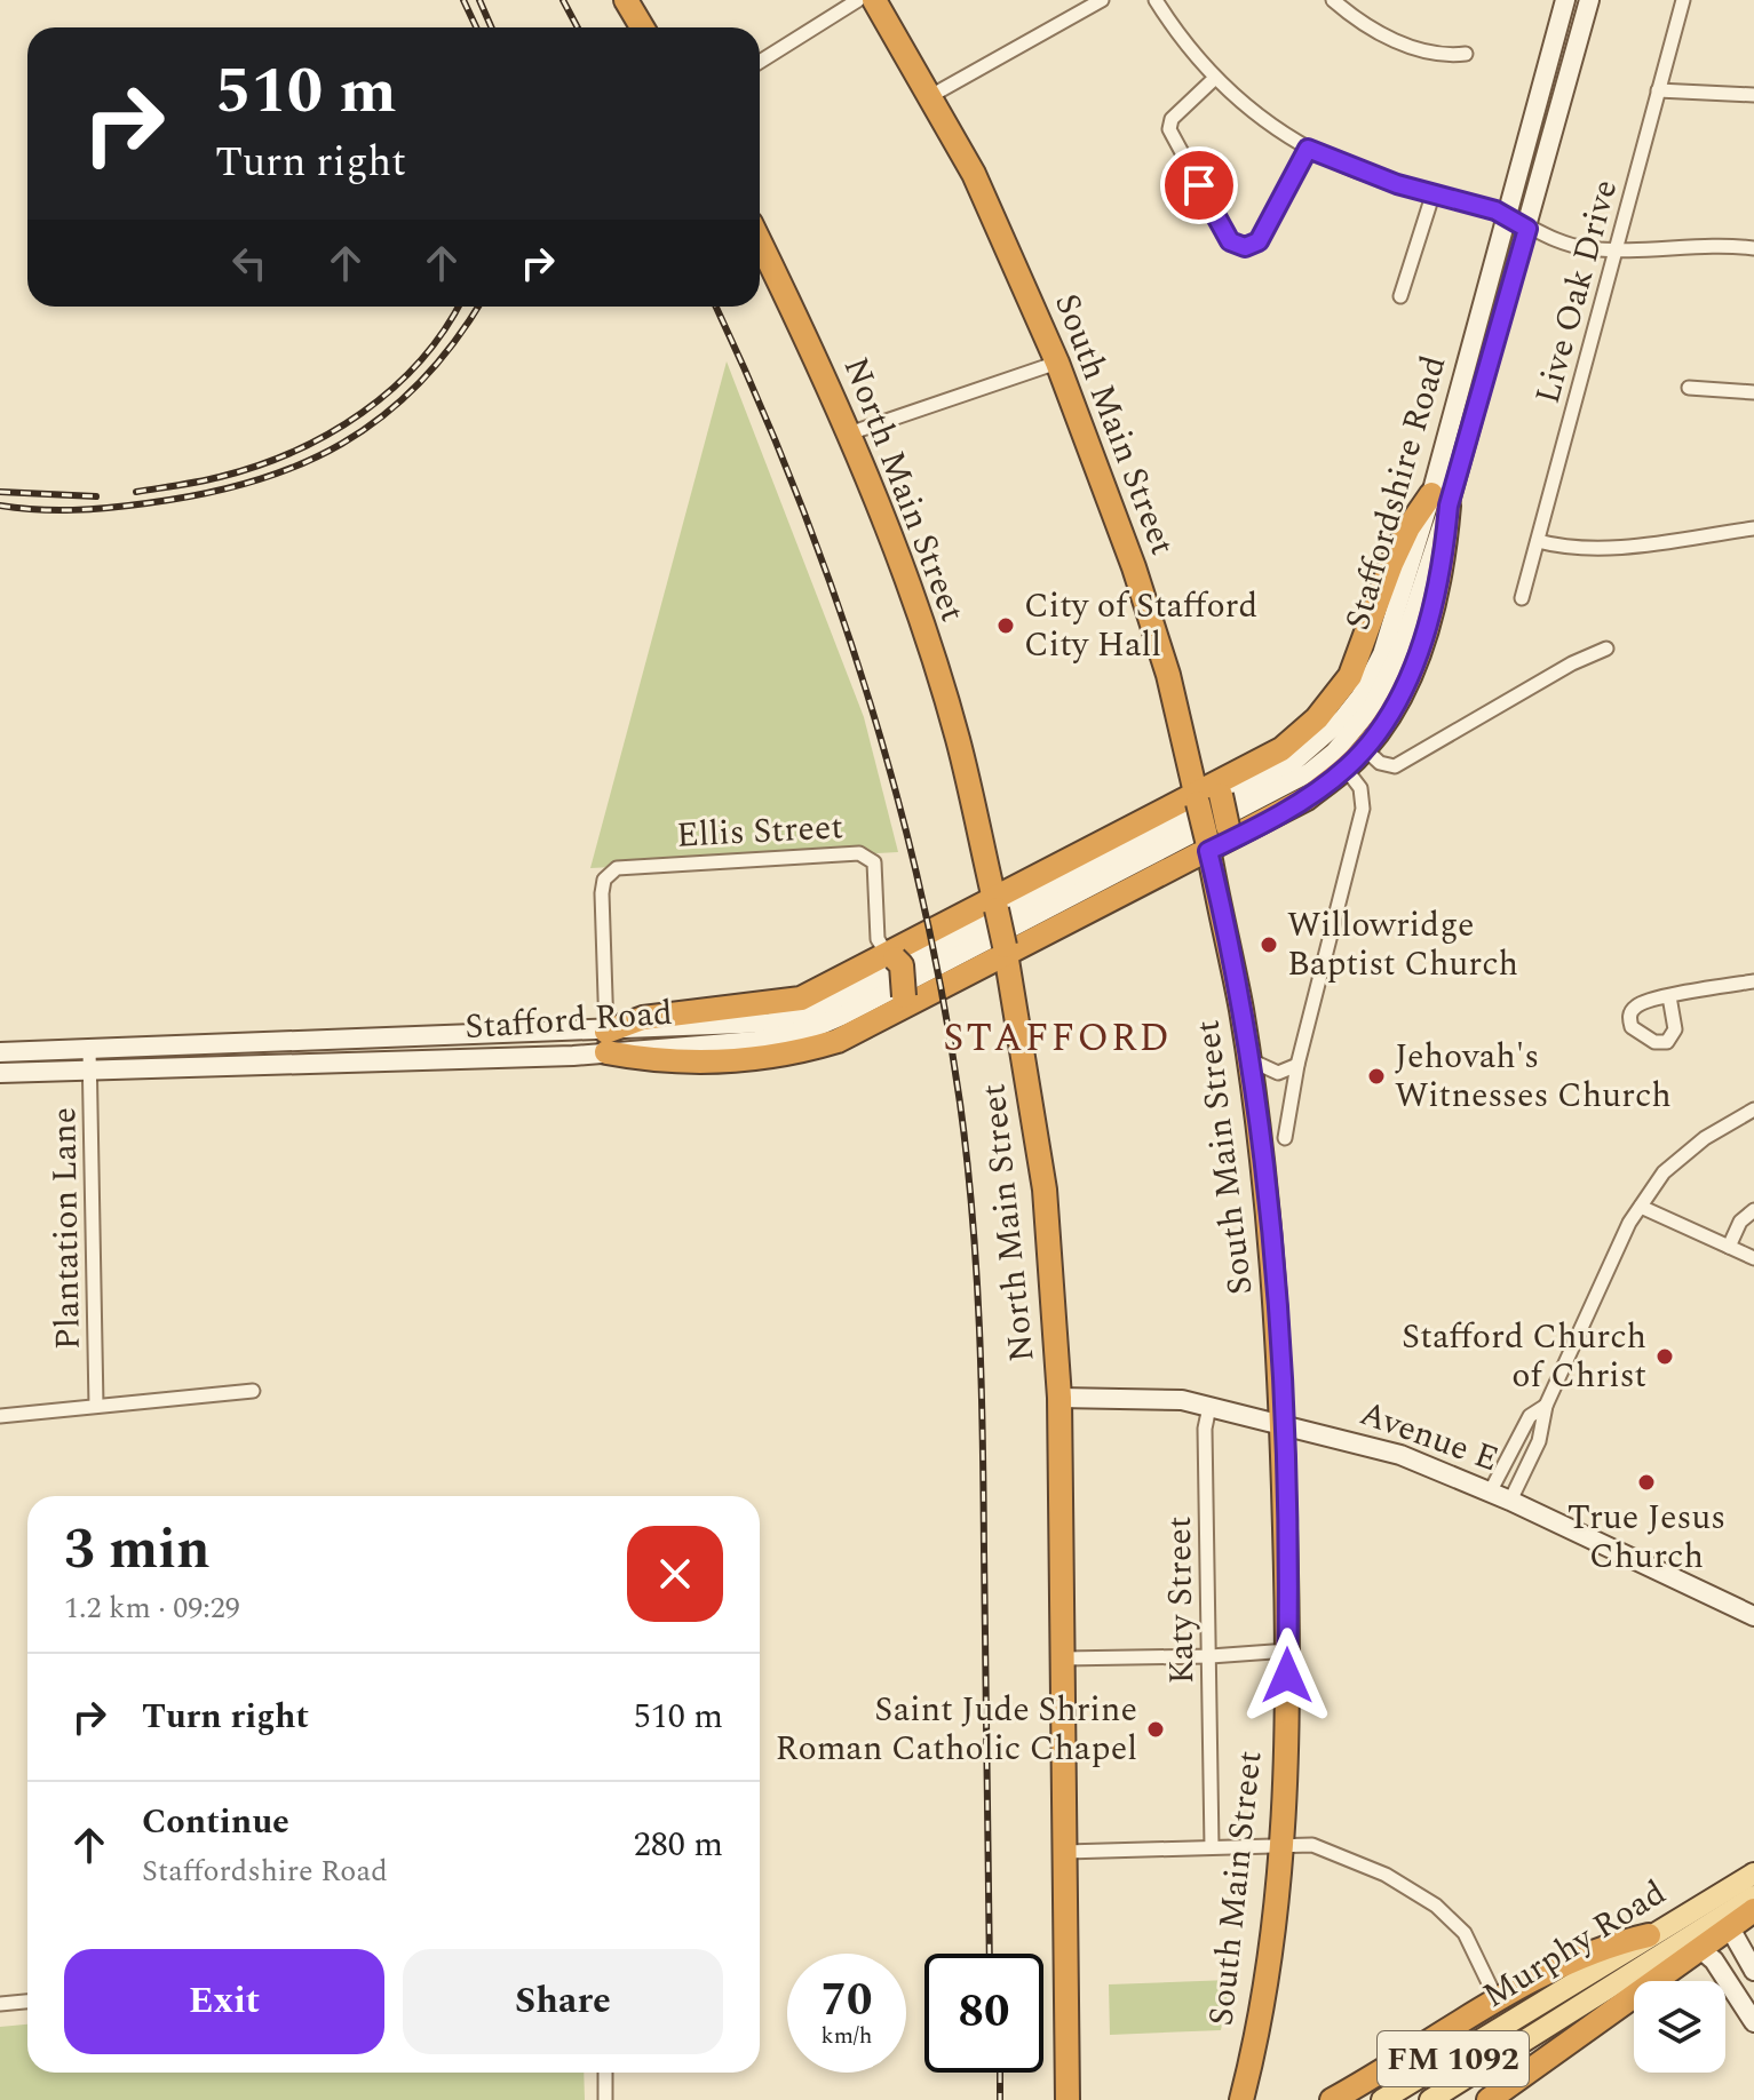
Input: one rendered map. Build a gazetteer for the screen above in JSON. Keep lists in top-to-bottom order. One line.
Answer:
{"streets":{"highway":["South Main Street","North Main Street"],"main road":["Staffordshire Road","Stafford Road","Avenue E","Murphy Road","FM 1092"],"street":["Live Oak Drive","Ellis Street","Plantation Lane","Katy Street"]},"crossings":[["South Main Street","Avenue E"],["North Main Street","Avenue E"],["Staffordshire Road","Stafford Road"],["Ellis Street","Stafford Road"],["Stafford Road","Plantation Lane"],["Avenue E","Katy Street"]],"districts":["STAFFORD"],"places":["City of Stafford City Hall","Willowridge Baptist Church","Jehovah's Witnesses Church","Stafford Church of Christ","True Jesus Church","Saint Jude Shrine Roman Catholic Chapel"],"page":{"turn":["510 m","Turn right"],"heading":["3 min","1.2 km · 09:29"],"list":[{"name":"Turn right","value":"510 m"},{"name":"Continue","note":"Staffordshire Road","value":"280 m"}],"buttons":["Exit","Share"],"speed":"70 km/h","limit":"80"}}
